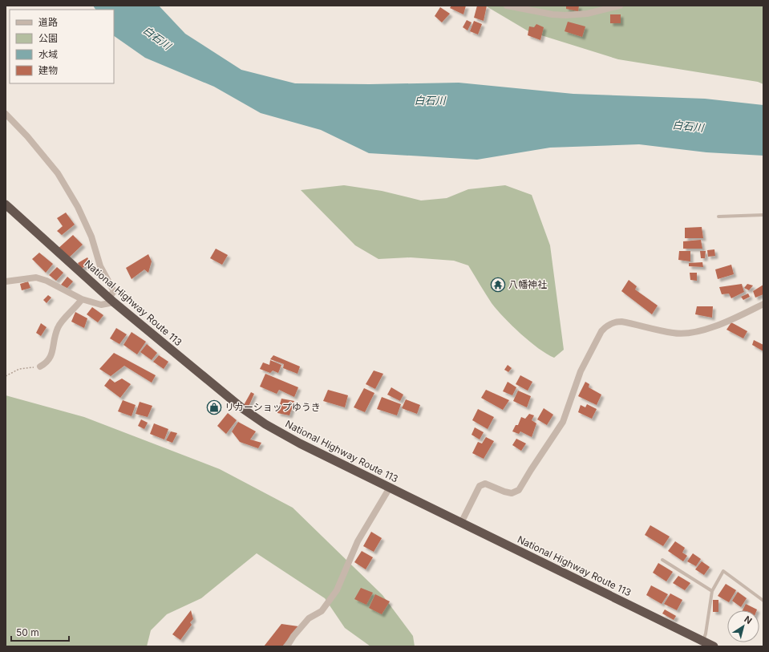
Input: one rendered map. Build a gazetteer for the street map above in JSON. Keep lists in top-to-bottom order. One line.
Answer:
{"streets":{"highway":["National Highway Route 113"]},"water":["白石川"],"places":{"temple":["八幡神社"],"shop":["リカーショップゆうき"]},"legend":["道路","公園","水域","建物"],"scale_bar":"50 m","north":"top right"}
